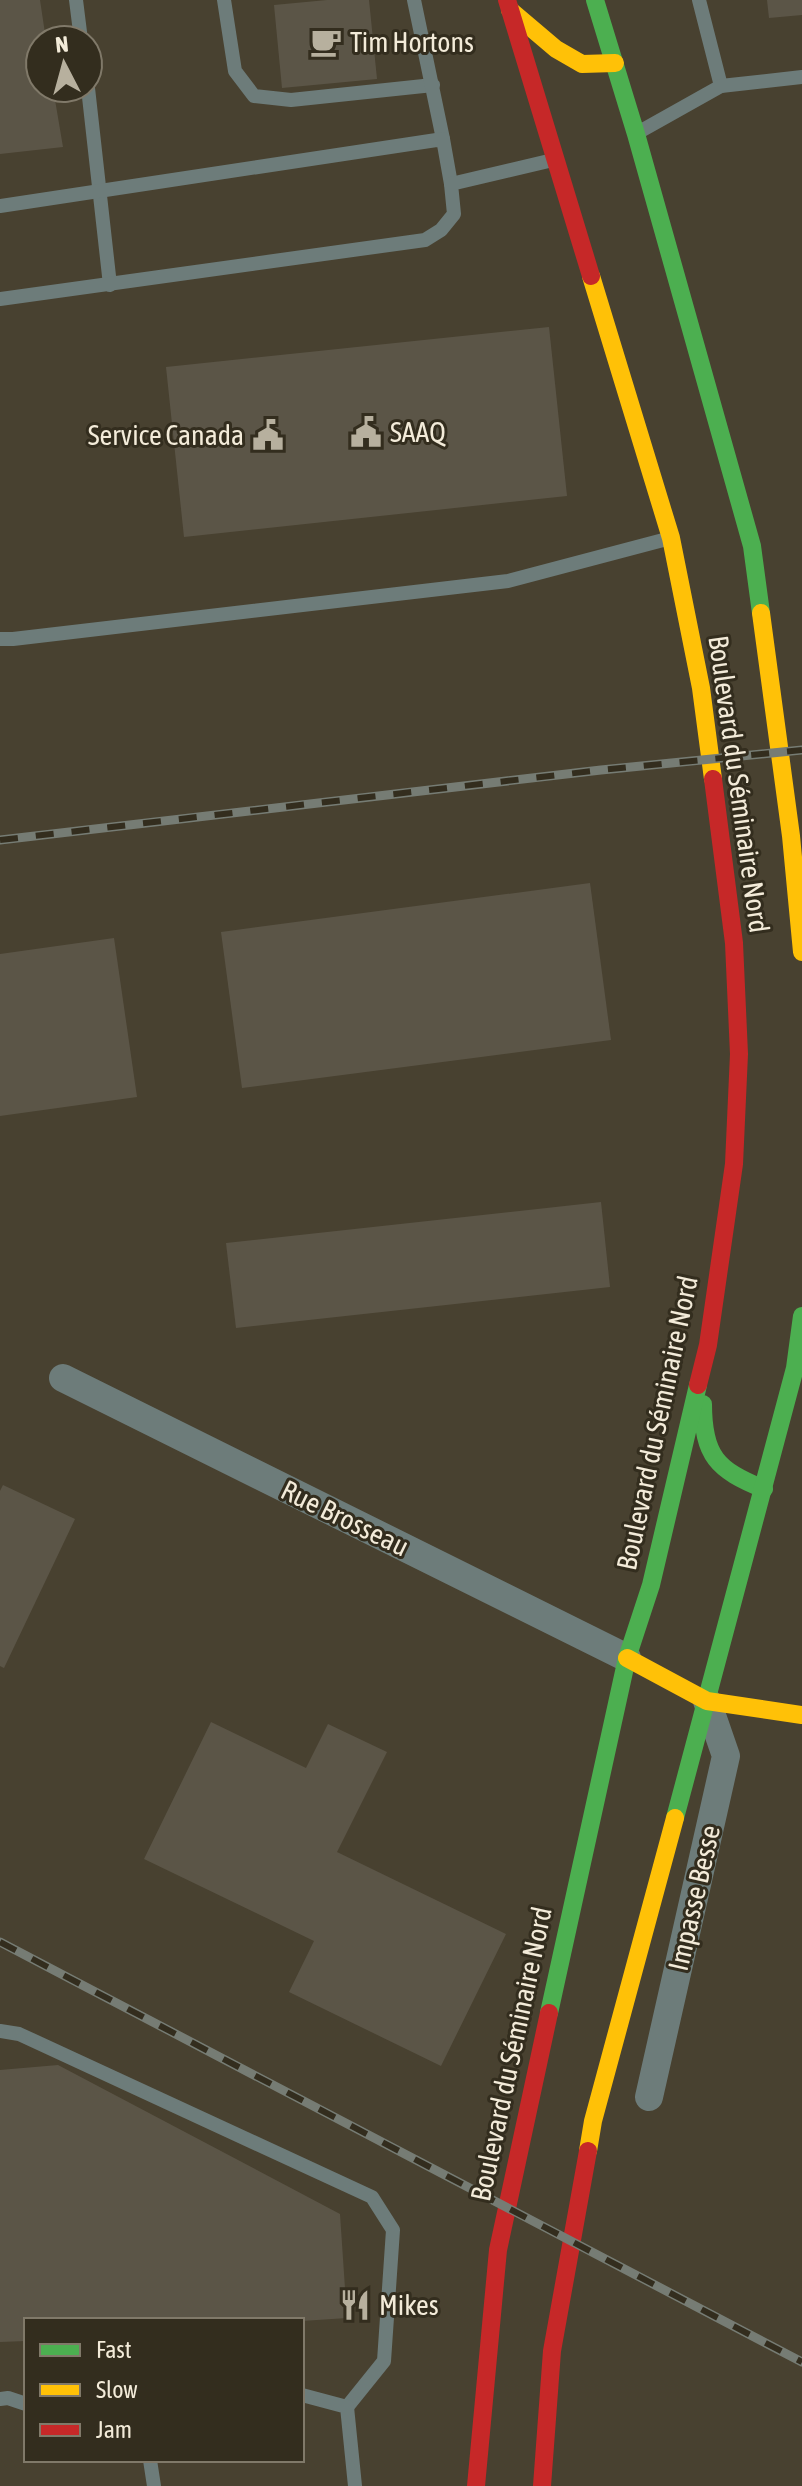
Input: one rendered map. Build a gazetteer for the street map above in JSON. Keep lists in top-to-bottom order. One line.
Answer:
{"streets":{"main road":["Boulevard du Séminaire Nord"],"street":["Rue Brosseau","Impasse Besse"]},"crossings":[["Boulevard du Séminaire Nord","Rue Brosseau"]],"places":{"cafe":["Tim Hortons"],"public building":["SAAQ","Service Canada"],"restaurant":["Mikes"]},"legend":["Fast","Slow","Jam"],"north":"top"}
